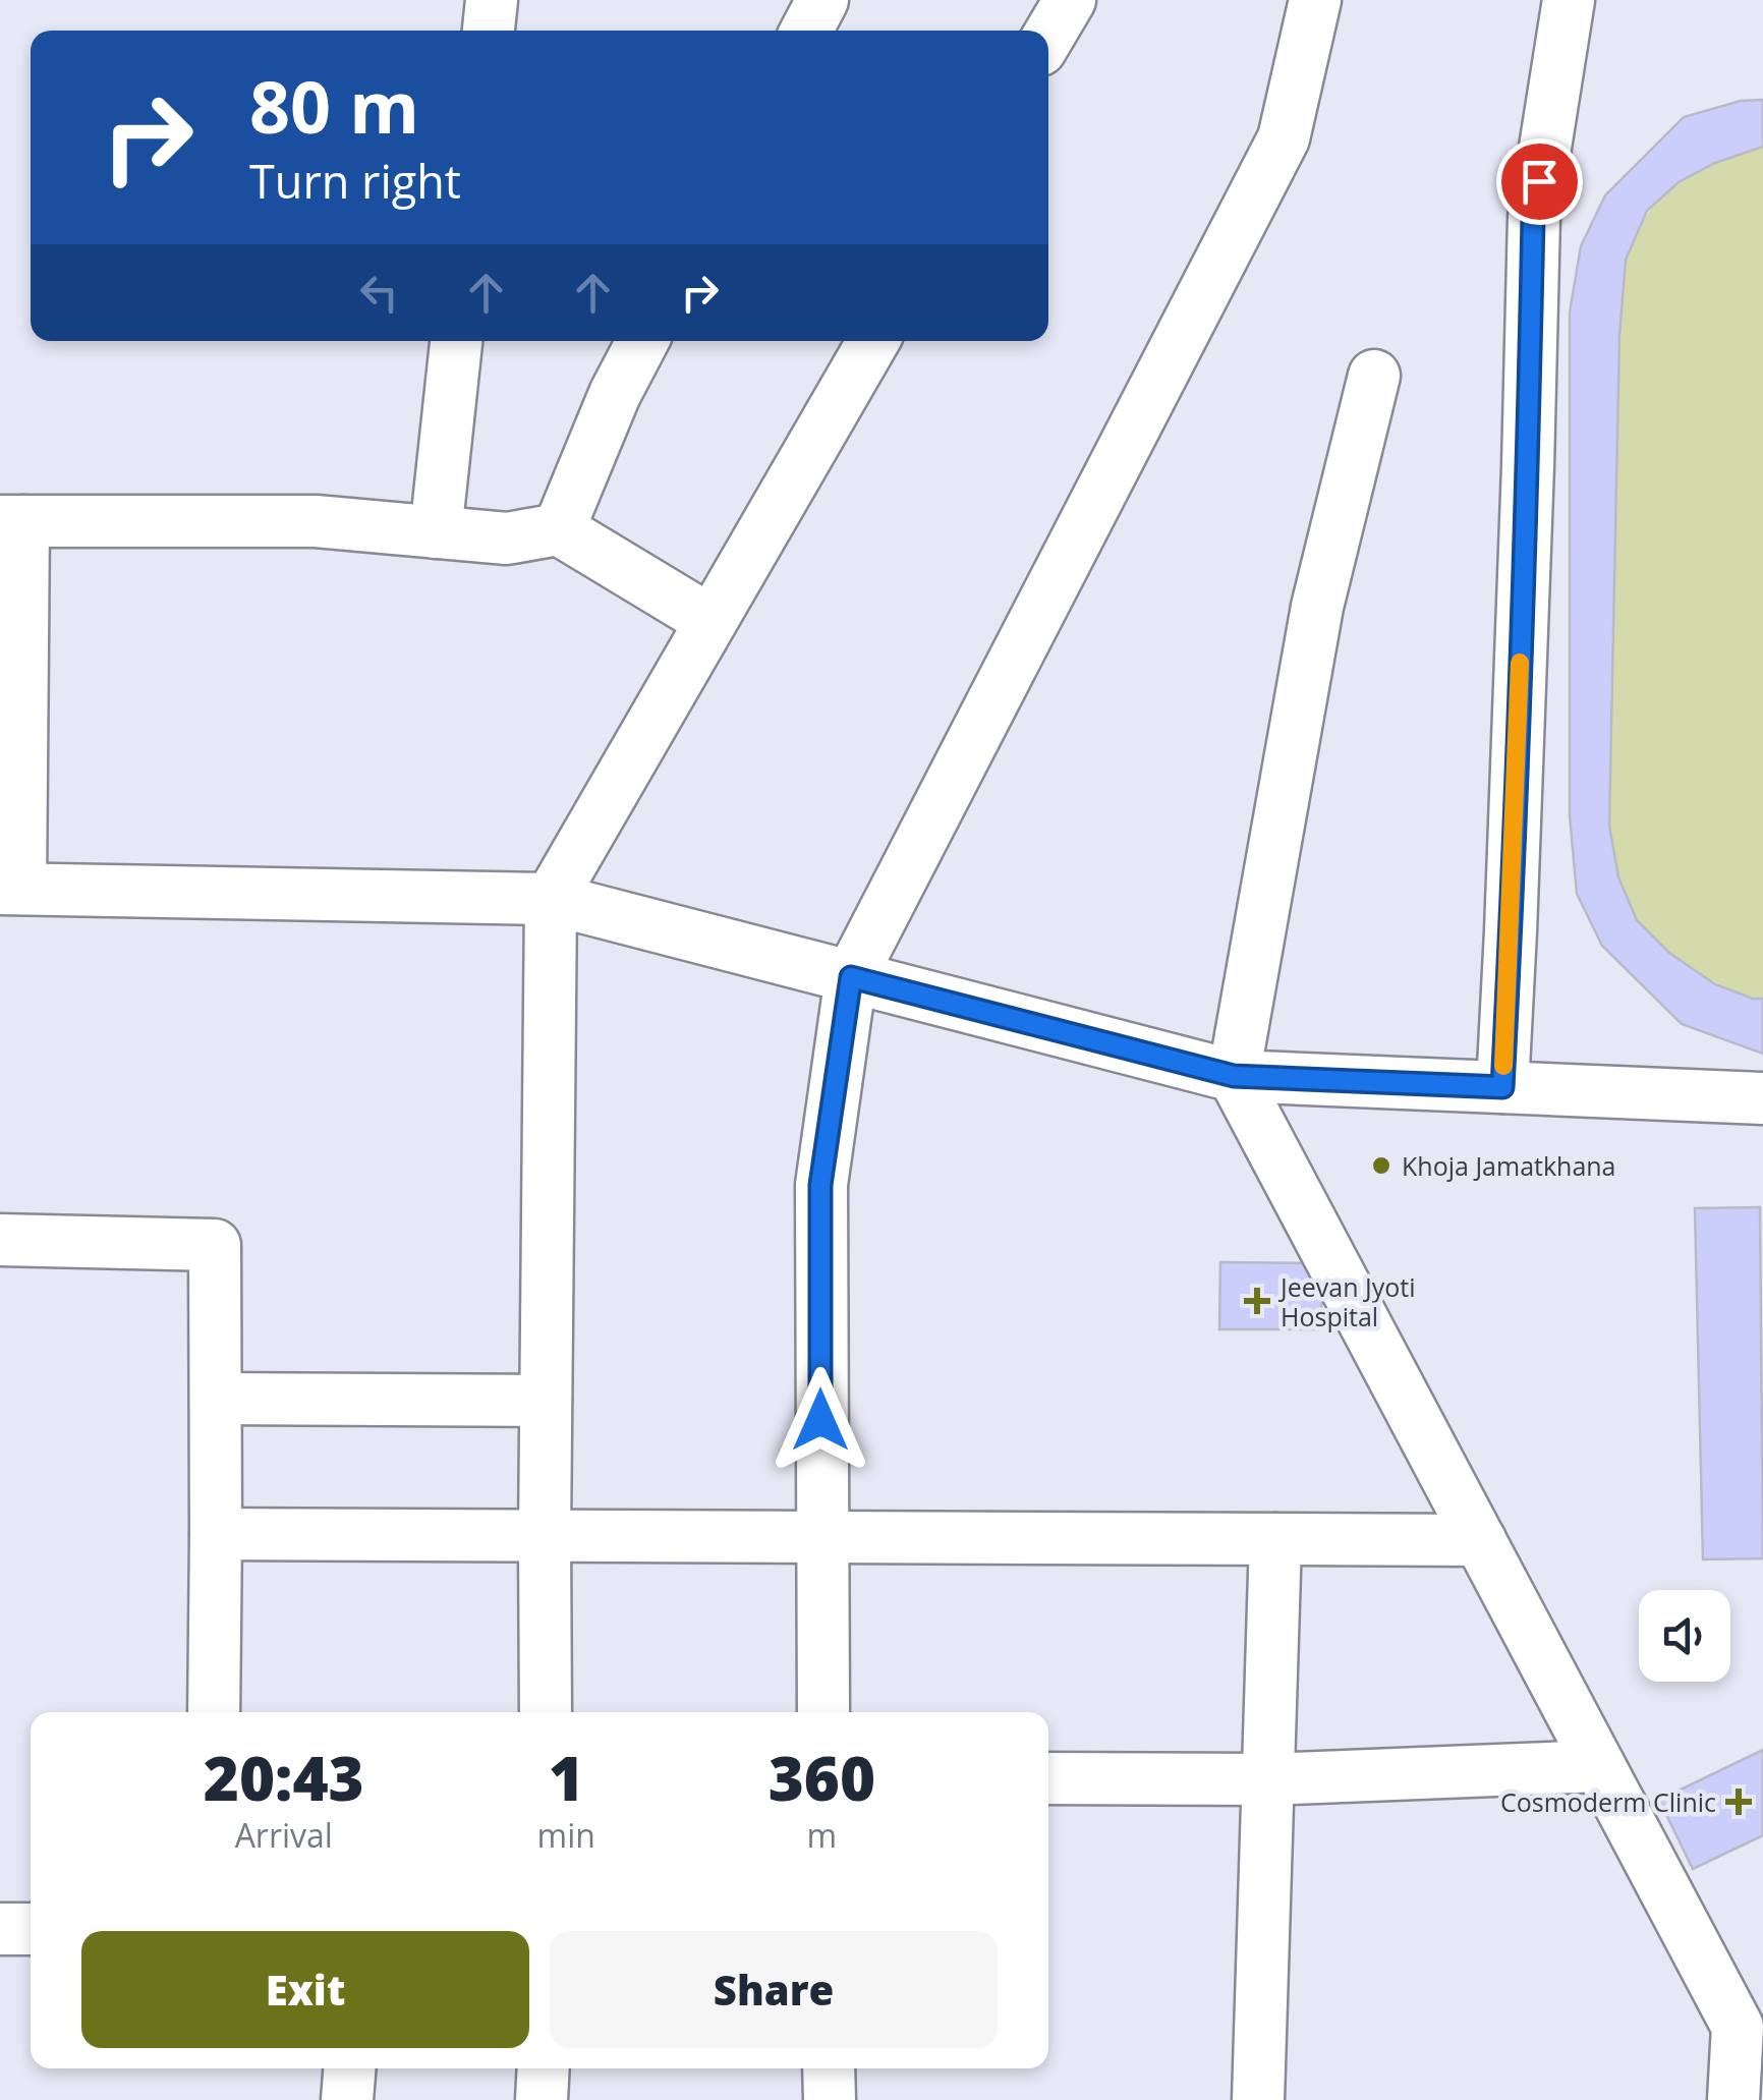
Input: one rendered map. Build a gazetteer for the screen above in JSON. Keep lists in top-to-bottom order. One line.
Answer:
{"places":{"other":["Khoja Jamatkhana"],"health":["Jeevan Jyoti Hospital","Cosmoderm Clinic"]},"page":{"turn":["80 m","Turn right"],"eta":["20:43","Arrival","1","min","360","m"],"buttons":["Exit","Share"]}}
